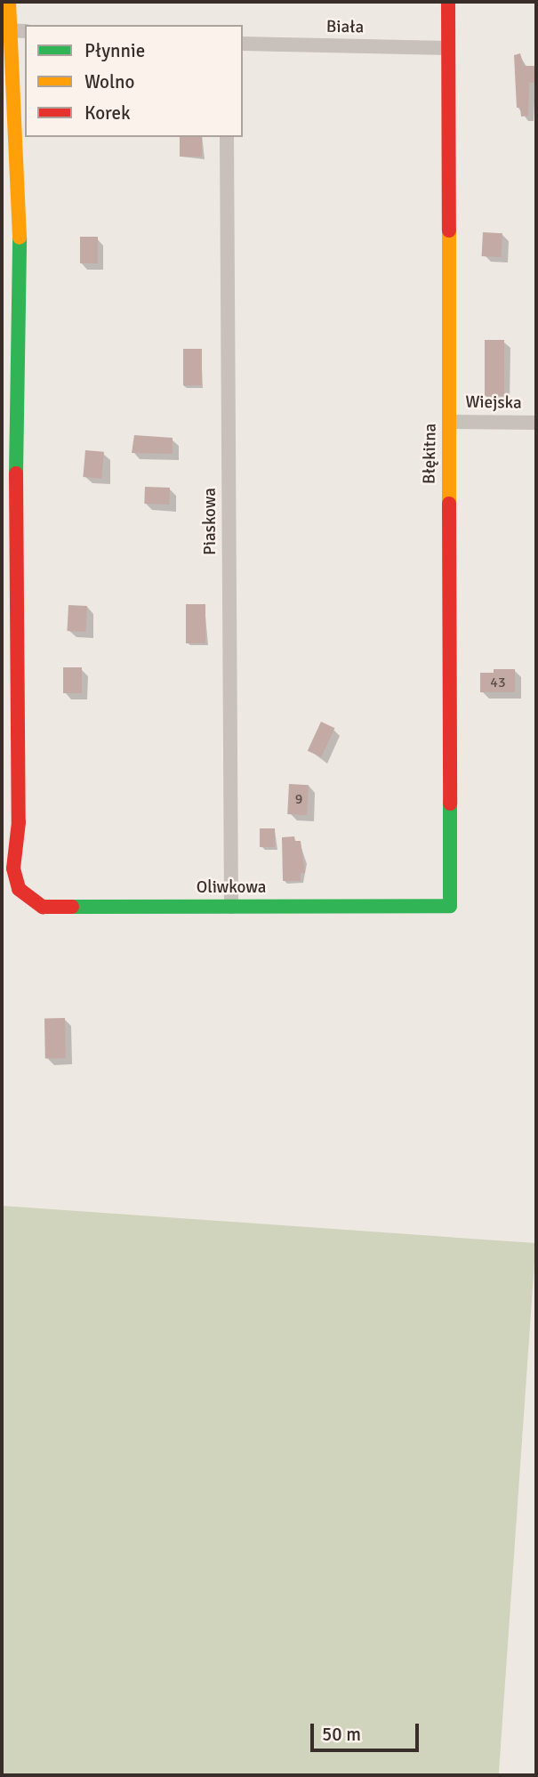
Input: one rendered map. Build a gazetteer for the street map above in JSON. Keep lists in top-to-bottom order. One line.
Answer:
{"streets":{"street":["Biała","Wiejska","Błękitna","Piaskowa","Oliwkowa"]},"crossings":[["Biała","Błękitna"],["Wiejska","Błękitna"],["Błękitna","Oliwkowa"],["Piaskowa","Oliwkowa"]],"house_numbers":["43","9"],"legend":["Płynnie","Wolno","Korek"],"scale_bar":"50 m"}
